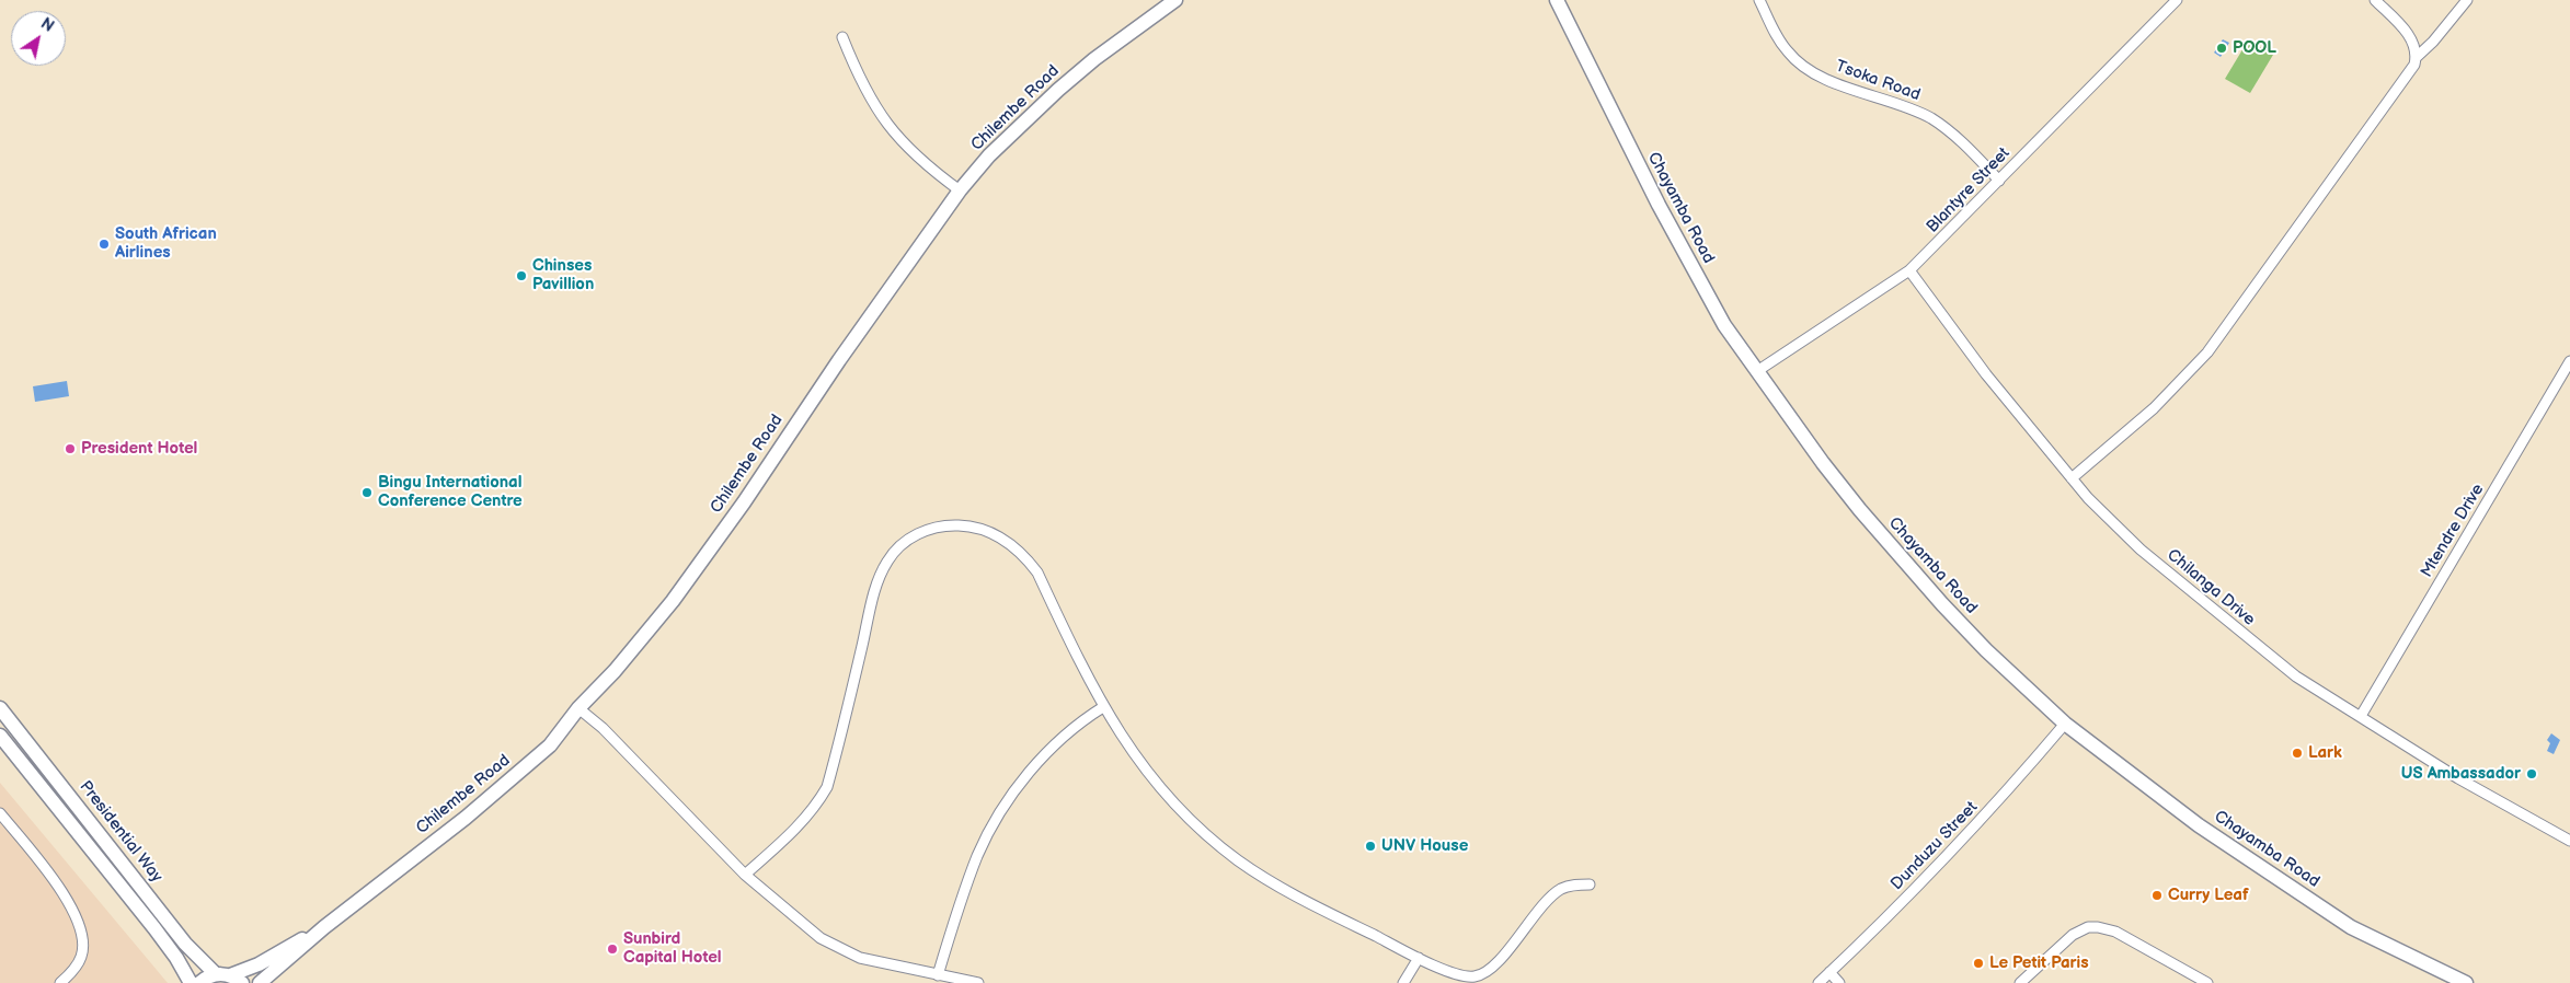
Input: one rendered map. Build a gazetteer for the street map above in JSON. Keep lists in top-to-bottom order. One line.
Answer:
{"streets":{"main road":["Chilembe Road","Chayamba Road","Presidential Way"],"street":["Tsoka Road","Blantyre Street","Mtendre Drive","Chilanga Drive","Dunduzu Street"]},"crossings":[["Tsoka Road","Blantyre Street"],["Blantyre Street","Chayamba Road"],["Blantyre Street","Chilanga Drive"],["Chayamba Road","Dunduzu Street"],["Mtendre Drive","Chilanga Drive"]],"places":["POOL","South African Airlines","Chinses Pavillion","President Hotel","Bingu International Conference Centre","Lark","US Ambassador","UNV House","Curry Leaf","Sunbird Capital Hotel","Le Petit Paris"],"north":"top right"}
